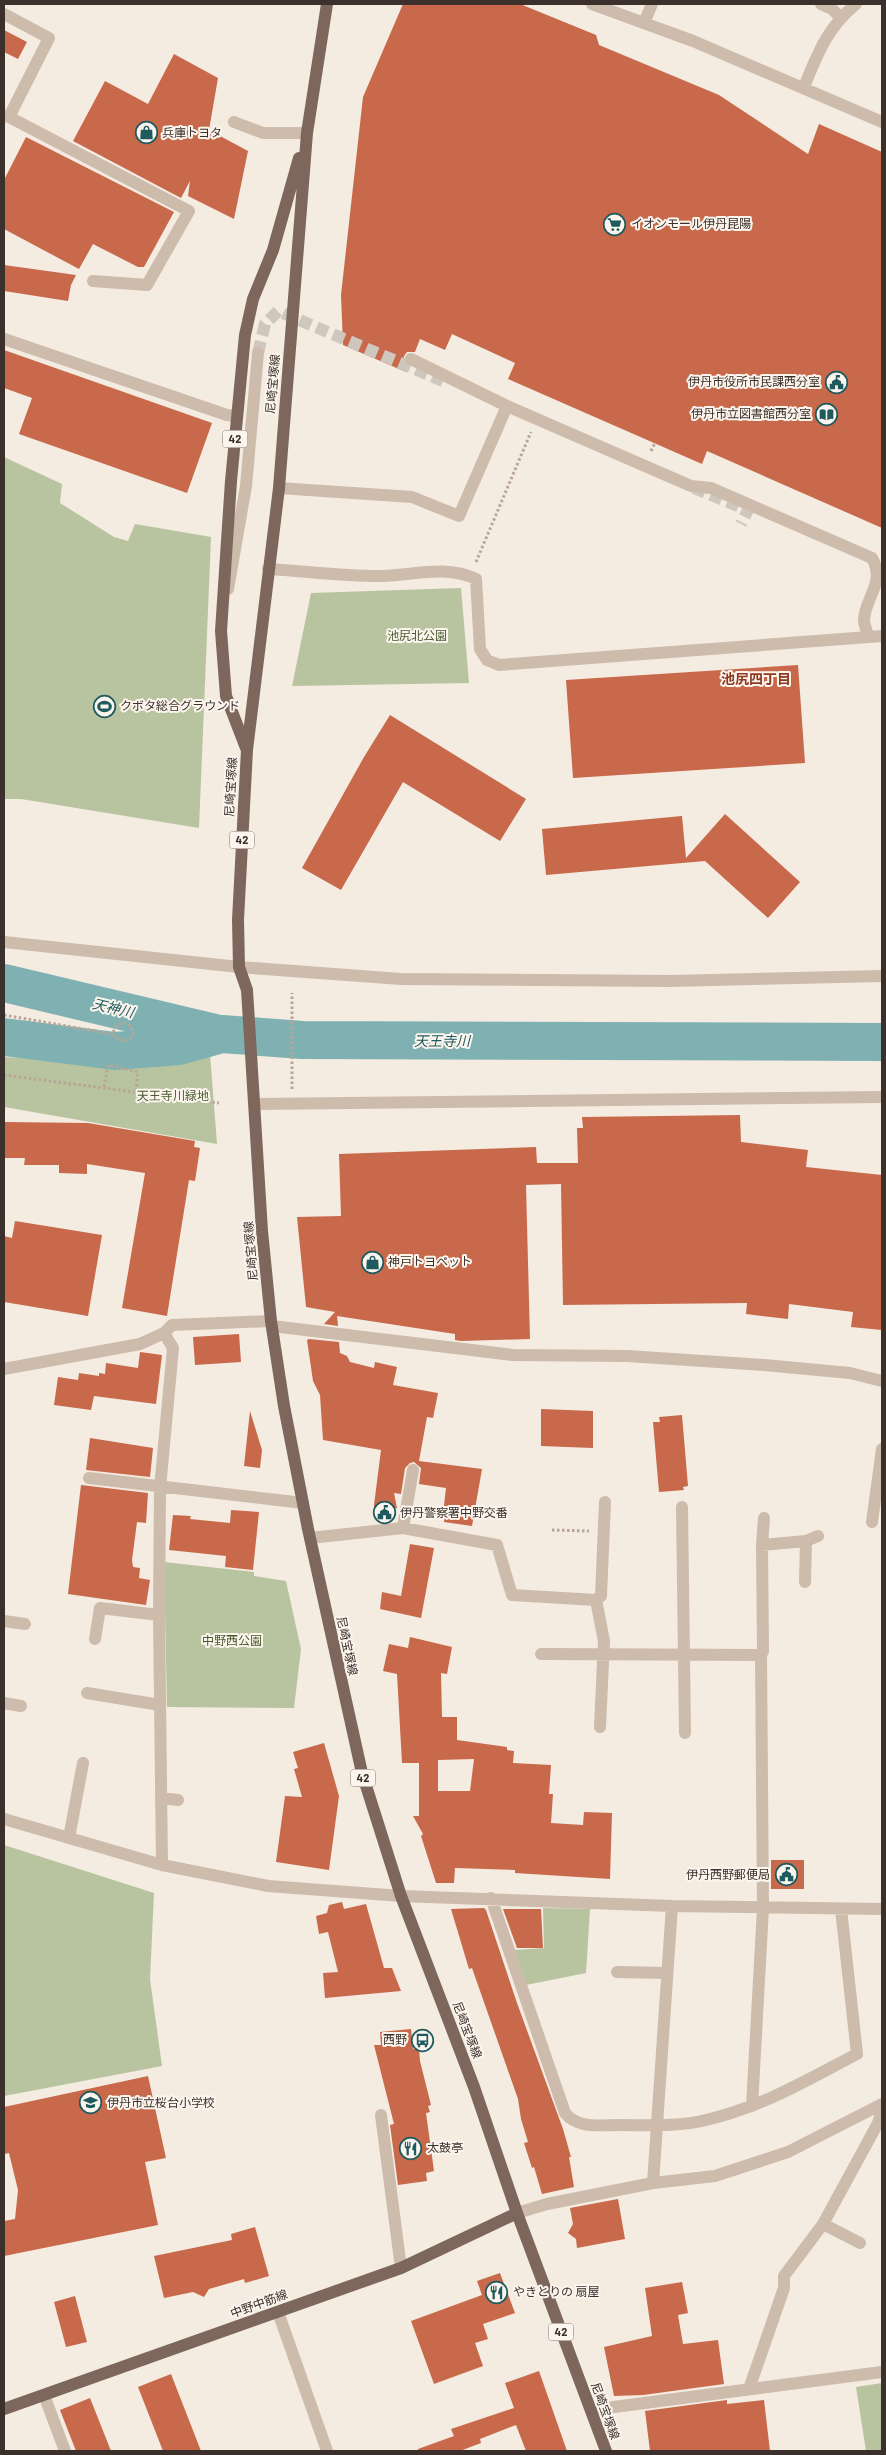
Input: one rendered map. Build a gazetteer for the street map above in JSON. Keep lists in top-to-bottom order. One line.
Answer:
{"streets":{"main road":["尼崎宝塚線","42","中野中筋線"]},"crossings":[["尼崎宝塚線","42"],["尼崎宝塚線","中野中筋線"]],"districts":["池尻四丁目"],"water":["天神川","天王寺川"],"parks":["池尻北公園","天王寺川緑地","中野西公園"],"places":{"shop":["兵庫トヨタ","神戸トヨペット"],"supermarket":["イオンモール伊丹昆陽"],"public building":["伊丹市役所市民課西分室","伊丹警察署中野交番","伊丹西野郵便局"],"library":["伊丹市立図書館西分室"],"sports":["クボタ総合グラウンド"],"bus stop":["西野"],"school or university":["伊丹市立桜台小学校"],"restaurant":["太鼓亭","やきとりの 扇屋"]}}
